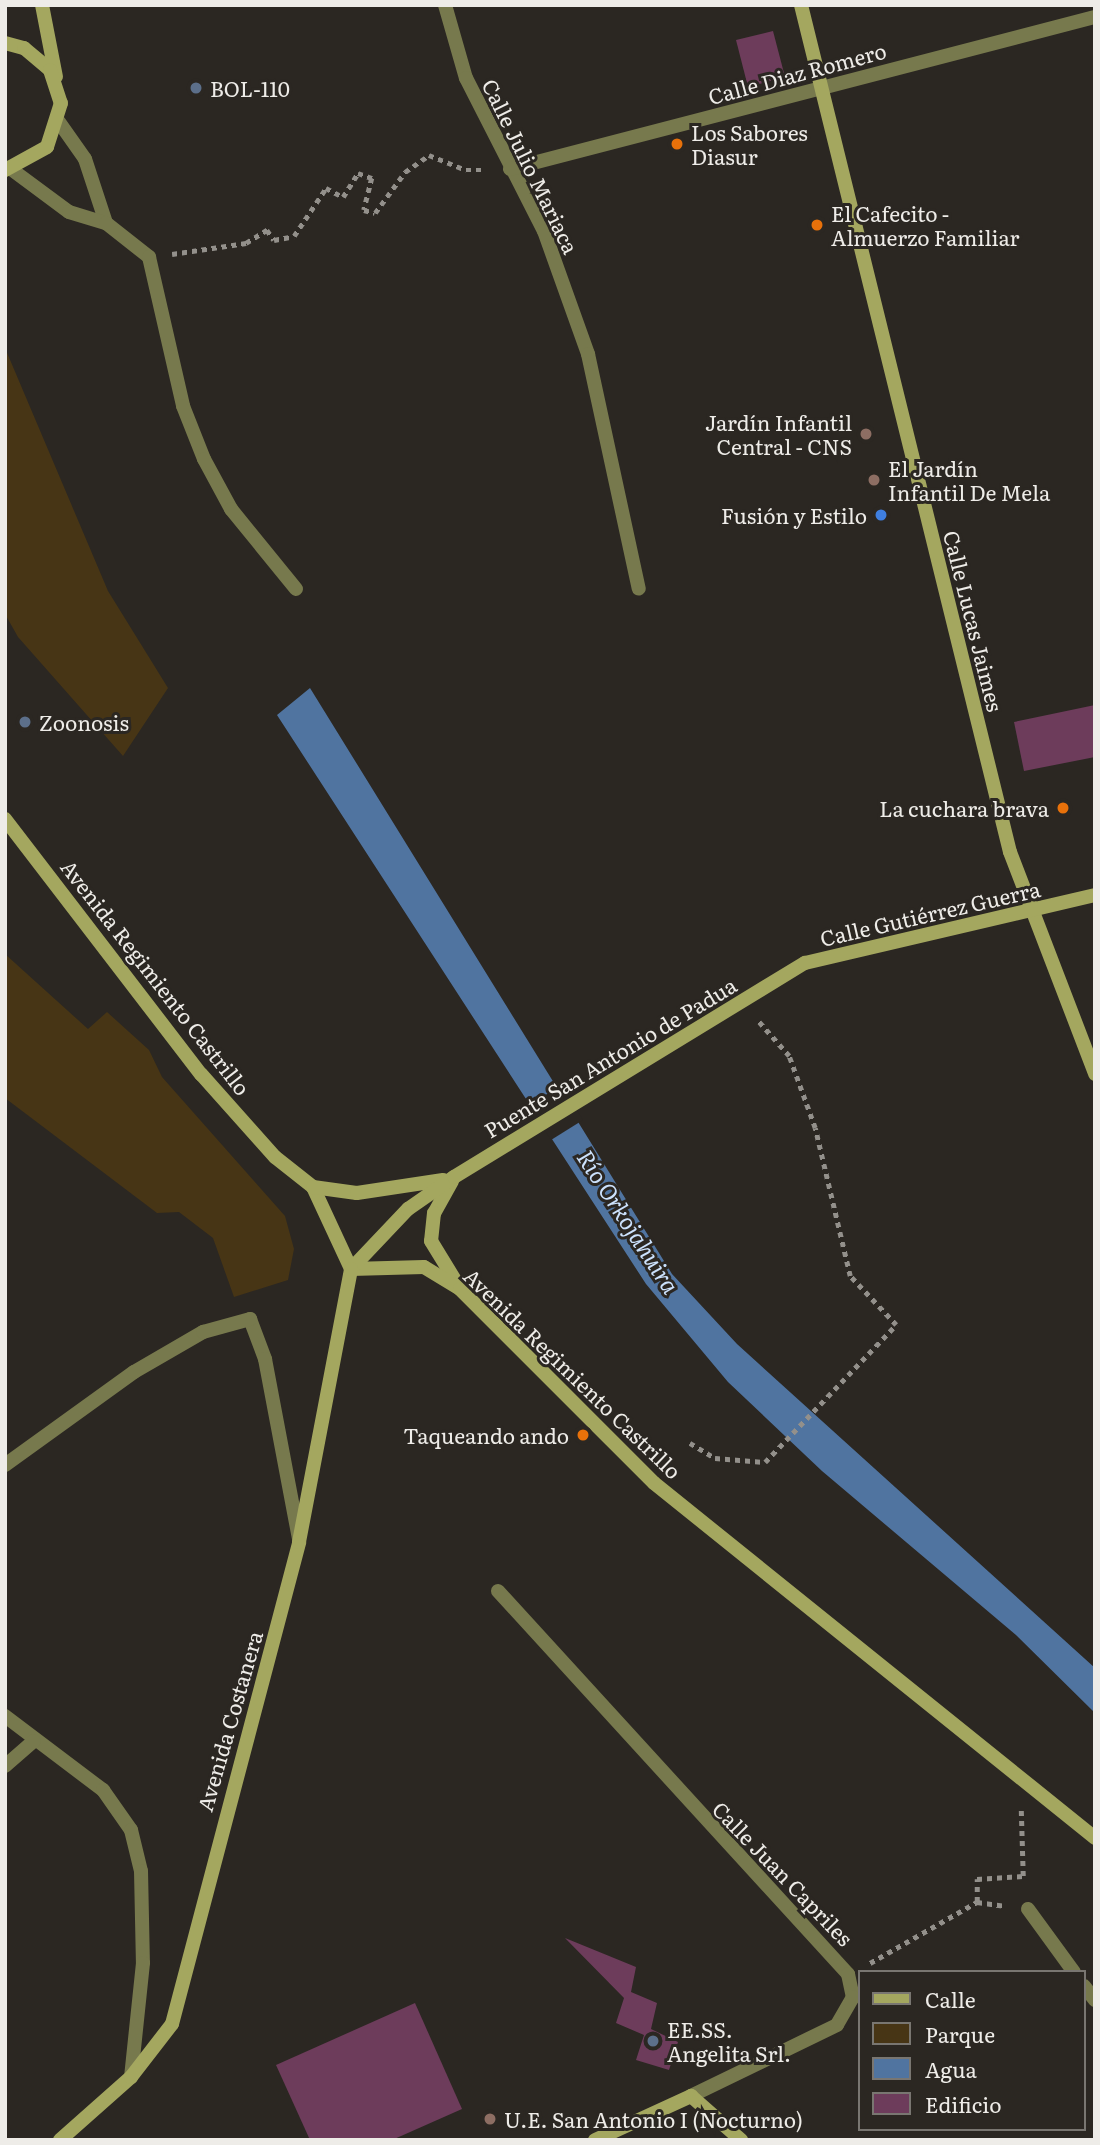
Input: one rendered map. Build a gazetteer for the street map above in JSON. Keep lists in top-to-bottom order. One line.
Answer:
{"streets":{"main road":["Calle Lucas Jaimes","Calle Gutiérrez Guerra","Avenida Regimiento Castrillo","Puente San Antonio de Padua","Avenida Costanera","Calle Juan Capriles"],"street":["Calle Diaz Romero","Calle Julio Mariaca"]},"crossings":[["Calle Diaz Romero","Calle Julio Mariaca"],["Calle Diaz Romero","Calle Lucas Jaimes"],["Calle Lucas Jaimes","Calle Gutiérrez Guerra"],["Calle Gutiérrez Guerra","Puente San Antonio de Padua"],["Avenida Regimiento Castrillo","Avenida Costanera"]],"water":["Río Orkojahuira"],"places":["BOL-110","Los Sabores Diasur","El Cafecito - Almuerzo Familiar","Jardín Infantil Central - CNS","El Jardín Infantil De Mela","Fusión y Estilo","Zoonosis","La cuchara brava","Taqueando ando","EE.SS. Angelita Srl.","U.E. San Antonio I (Nocturno)"],"legend":["Calle","Parque","Agua","Edificio"]}
